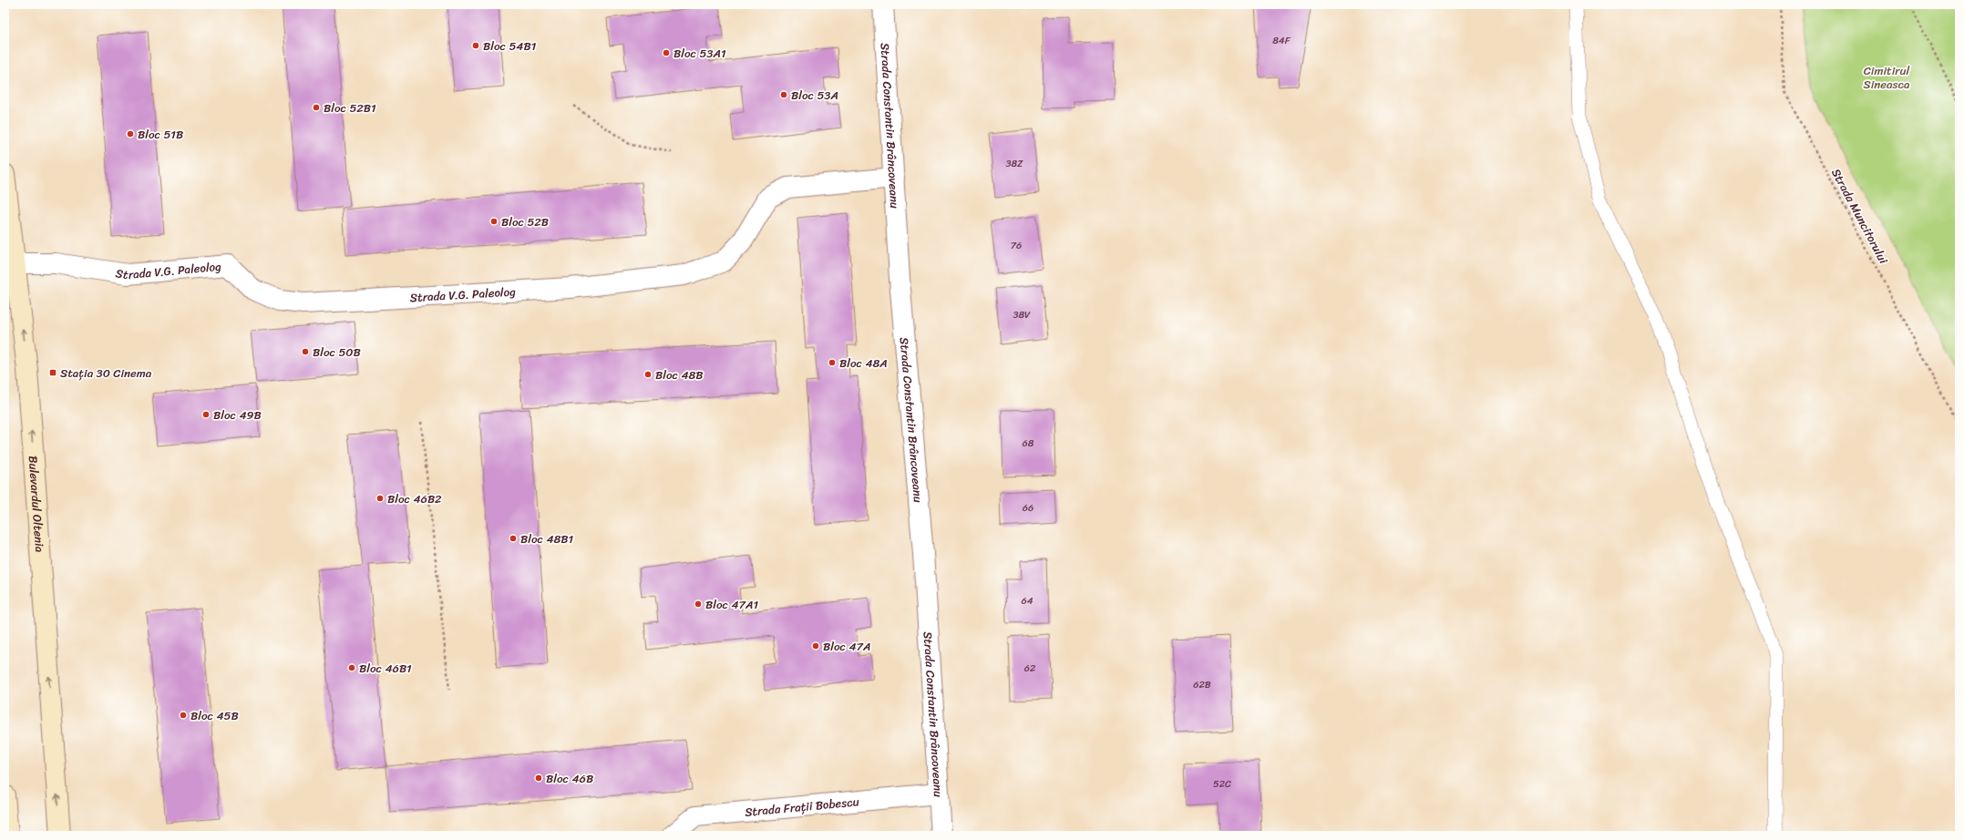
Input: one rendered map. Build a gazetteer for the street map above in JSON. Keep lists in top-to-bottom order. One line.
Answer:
{"streets":{"street":["Strada Constantin Brâncoveanu","Strada V.G. Paleolog","Bulevardul Oltenia","Strada Frații Bobescu"],"path":["Strada Muncitorului"]},"crossings":[["Strada Constantin Brâncoveanu","Strada V.G. Paleolog"],["Strada Constantin Brâncoveanu","Strada Frații Bobescu"],["Strada V.G. Paleolog","Bulevardul Oltenia"]],"one_way":["Bulevardul Oltenia"],"parks":["Cimitirul Sineasca"],"places":{"other":["Bloc 54B1","Bloc 53A1","Bloc 53A","Bloc 52B1","Bloc 51B","Bloc 52B","Bloc 50B","Bloc 48A","Bloc 48B","Bloc 49B","Bloc 46B2","Bloc 48B1","Bloc 47A1","Bloc 47A","Bloc 46B1","Bloc 45B","Bloc 46B"],"transit":["Stația 30 Cinema"]},"house_numbers":["84F","38Z","76","38V","68","66","64","62","62B","52C"]}
